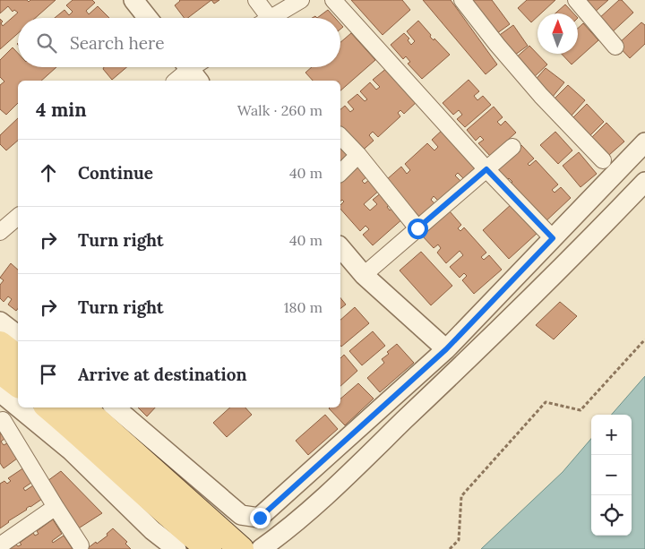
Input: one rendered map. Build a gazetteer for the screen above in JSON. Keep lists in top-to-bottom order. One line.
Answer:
{"north":"top","page":{"search":"Search here","heading":["4 min","Walk · 260 m"],"list":[["Continue","40 m"],["Turn right","40 m"],["Turn right","180 m"],"Arrive at destination"],"map_buttons":["+","−"]}}
